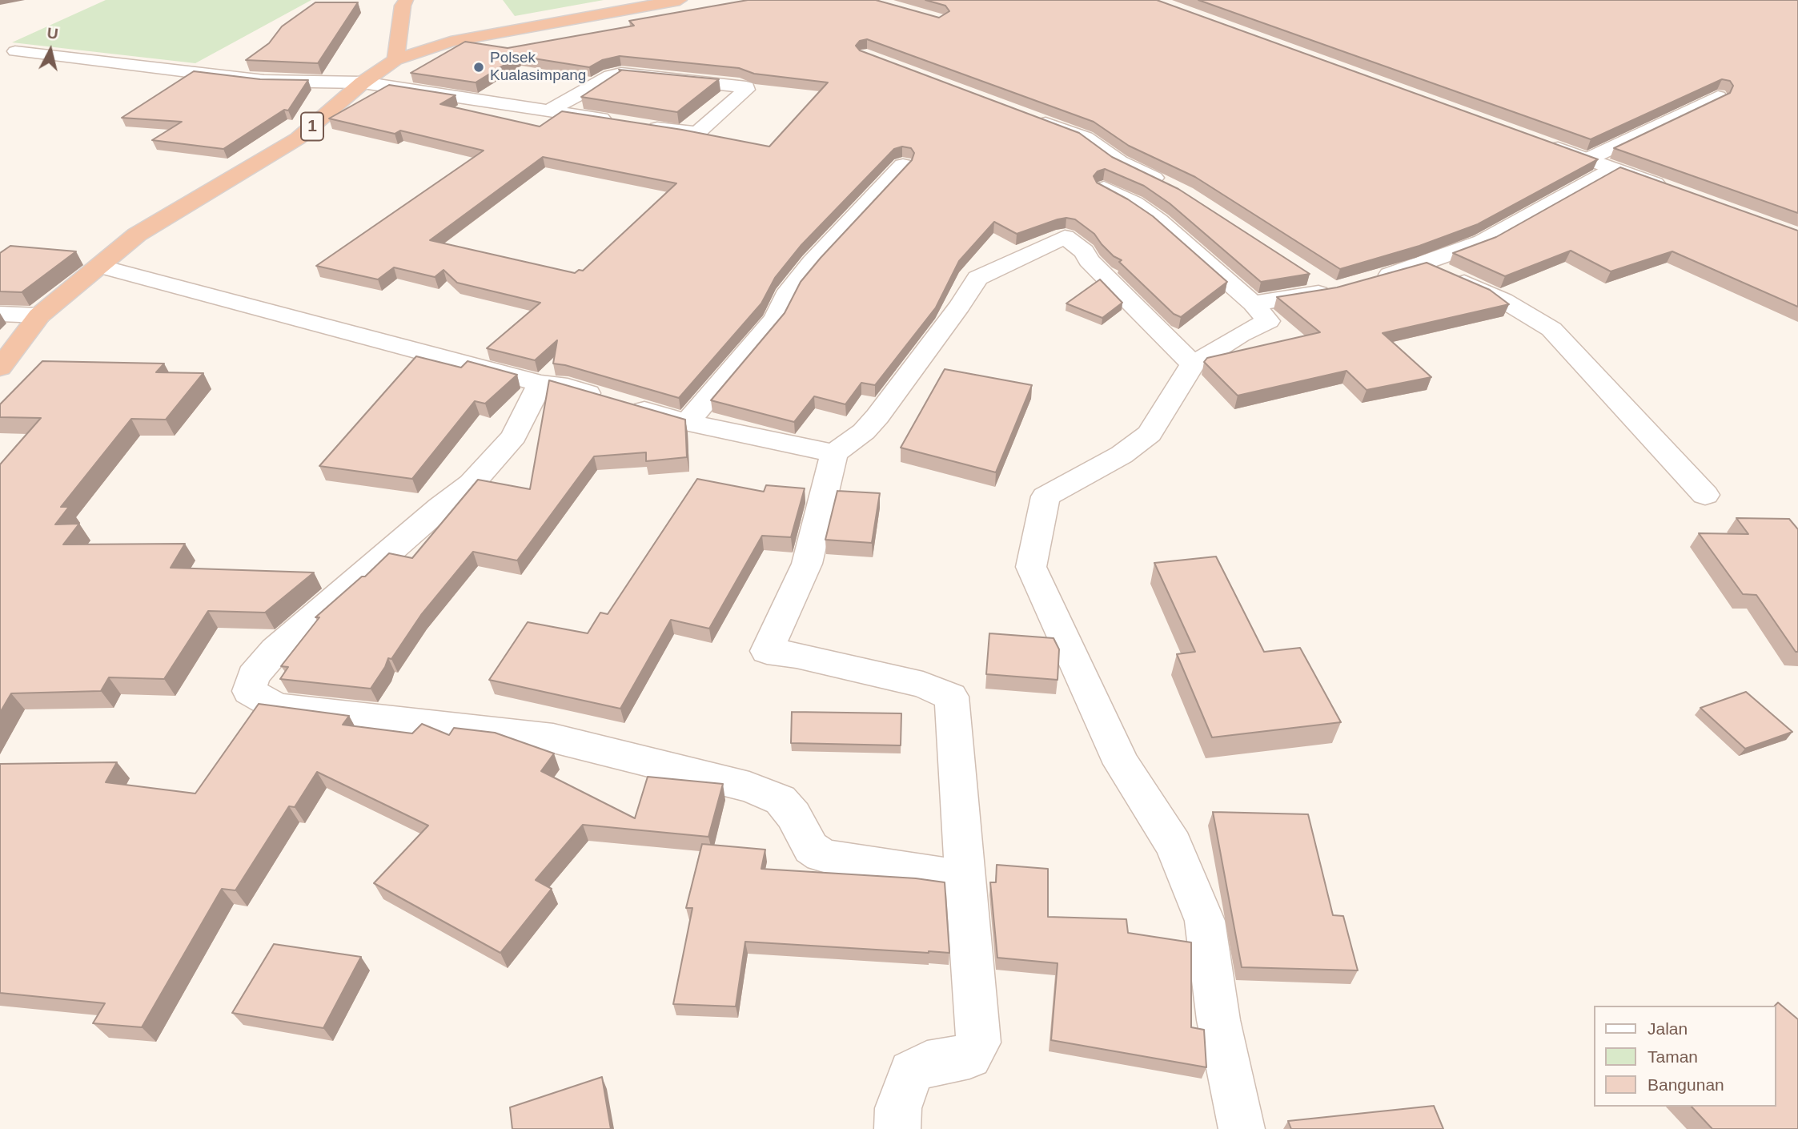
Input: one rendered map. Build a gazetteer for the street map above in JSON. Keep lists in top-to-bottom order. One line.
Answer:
{"streets":{"highway":["1"]},"places":["Polsek Kualasimpang"],"legend":["Jalan","Taman","Bangunan"],"north":"top"}
